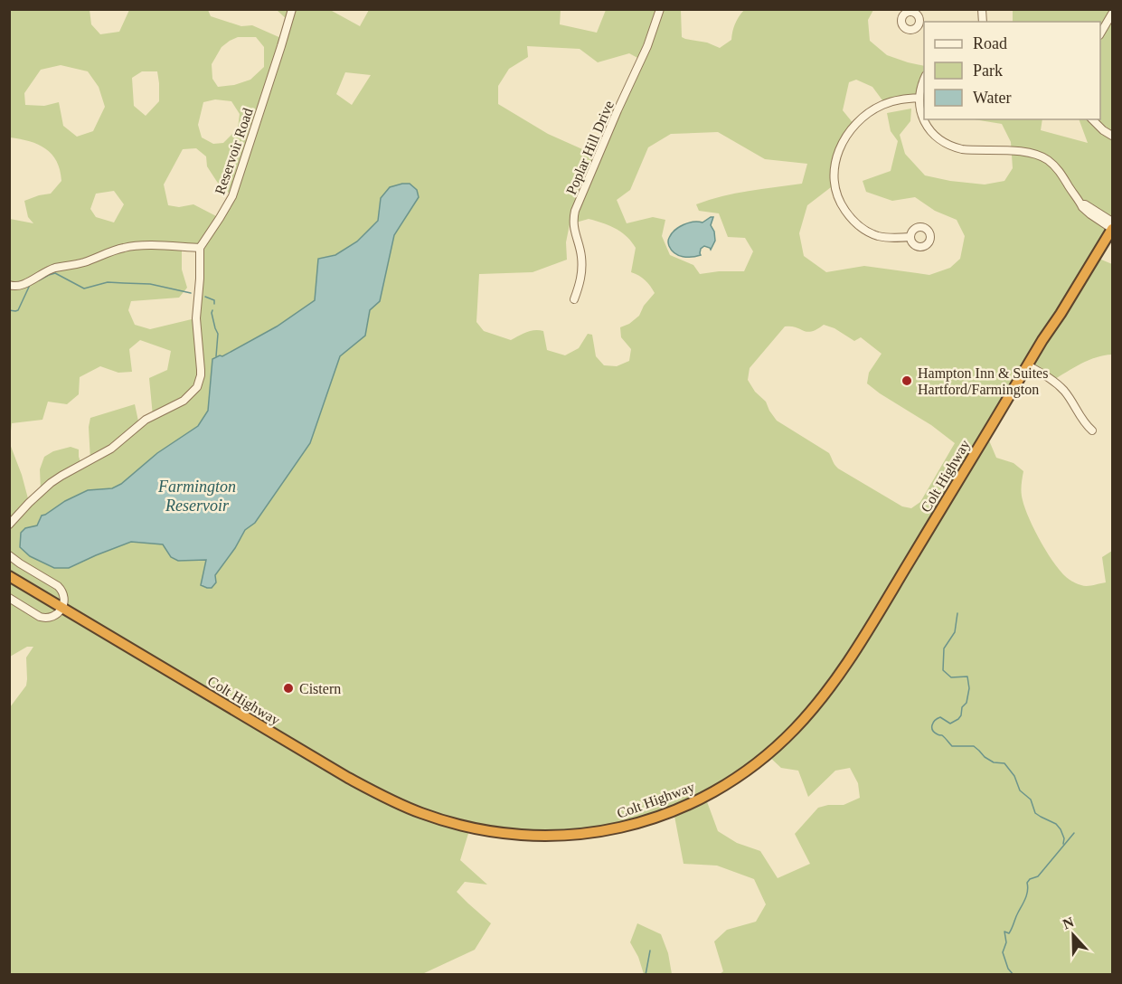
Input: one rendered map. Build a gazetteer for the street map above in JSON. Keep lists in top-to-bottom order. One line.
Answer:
{"streets":{"highway":["Colt Highway"],"street":["Poplar Hill Drive","Reservoir Road"]},"water":["Farmington Reservoir"],"places":["Hampton Inn & Suites Hartford/Farmington","Cistern"],"legend":["Road","Park","Water"],"north":"top"}
